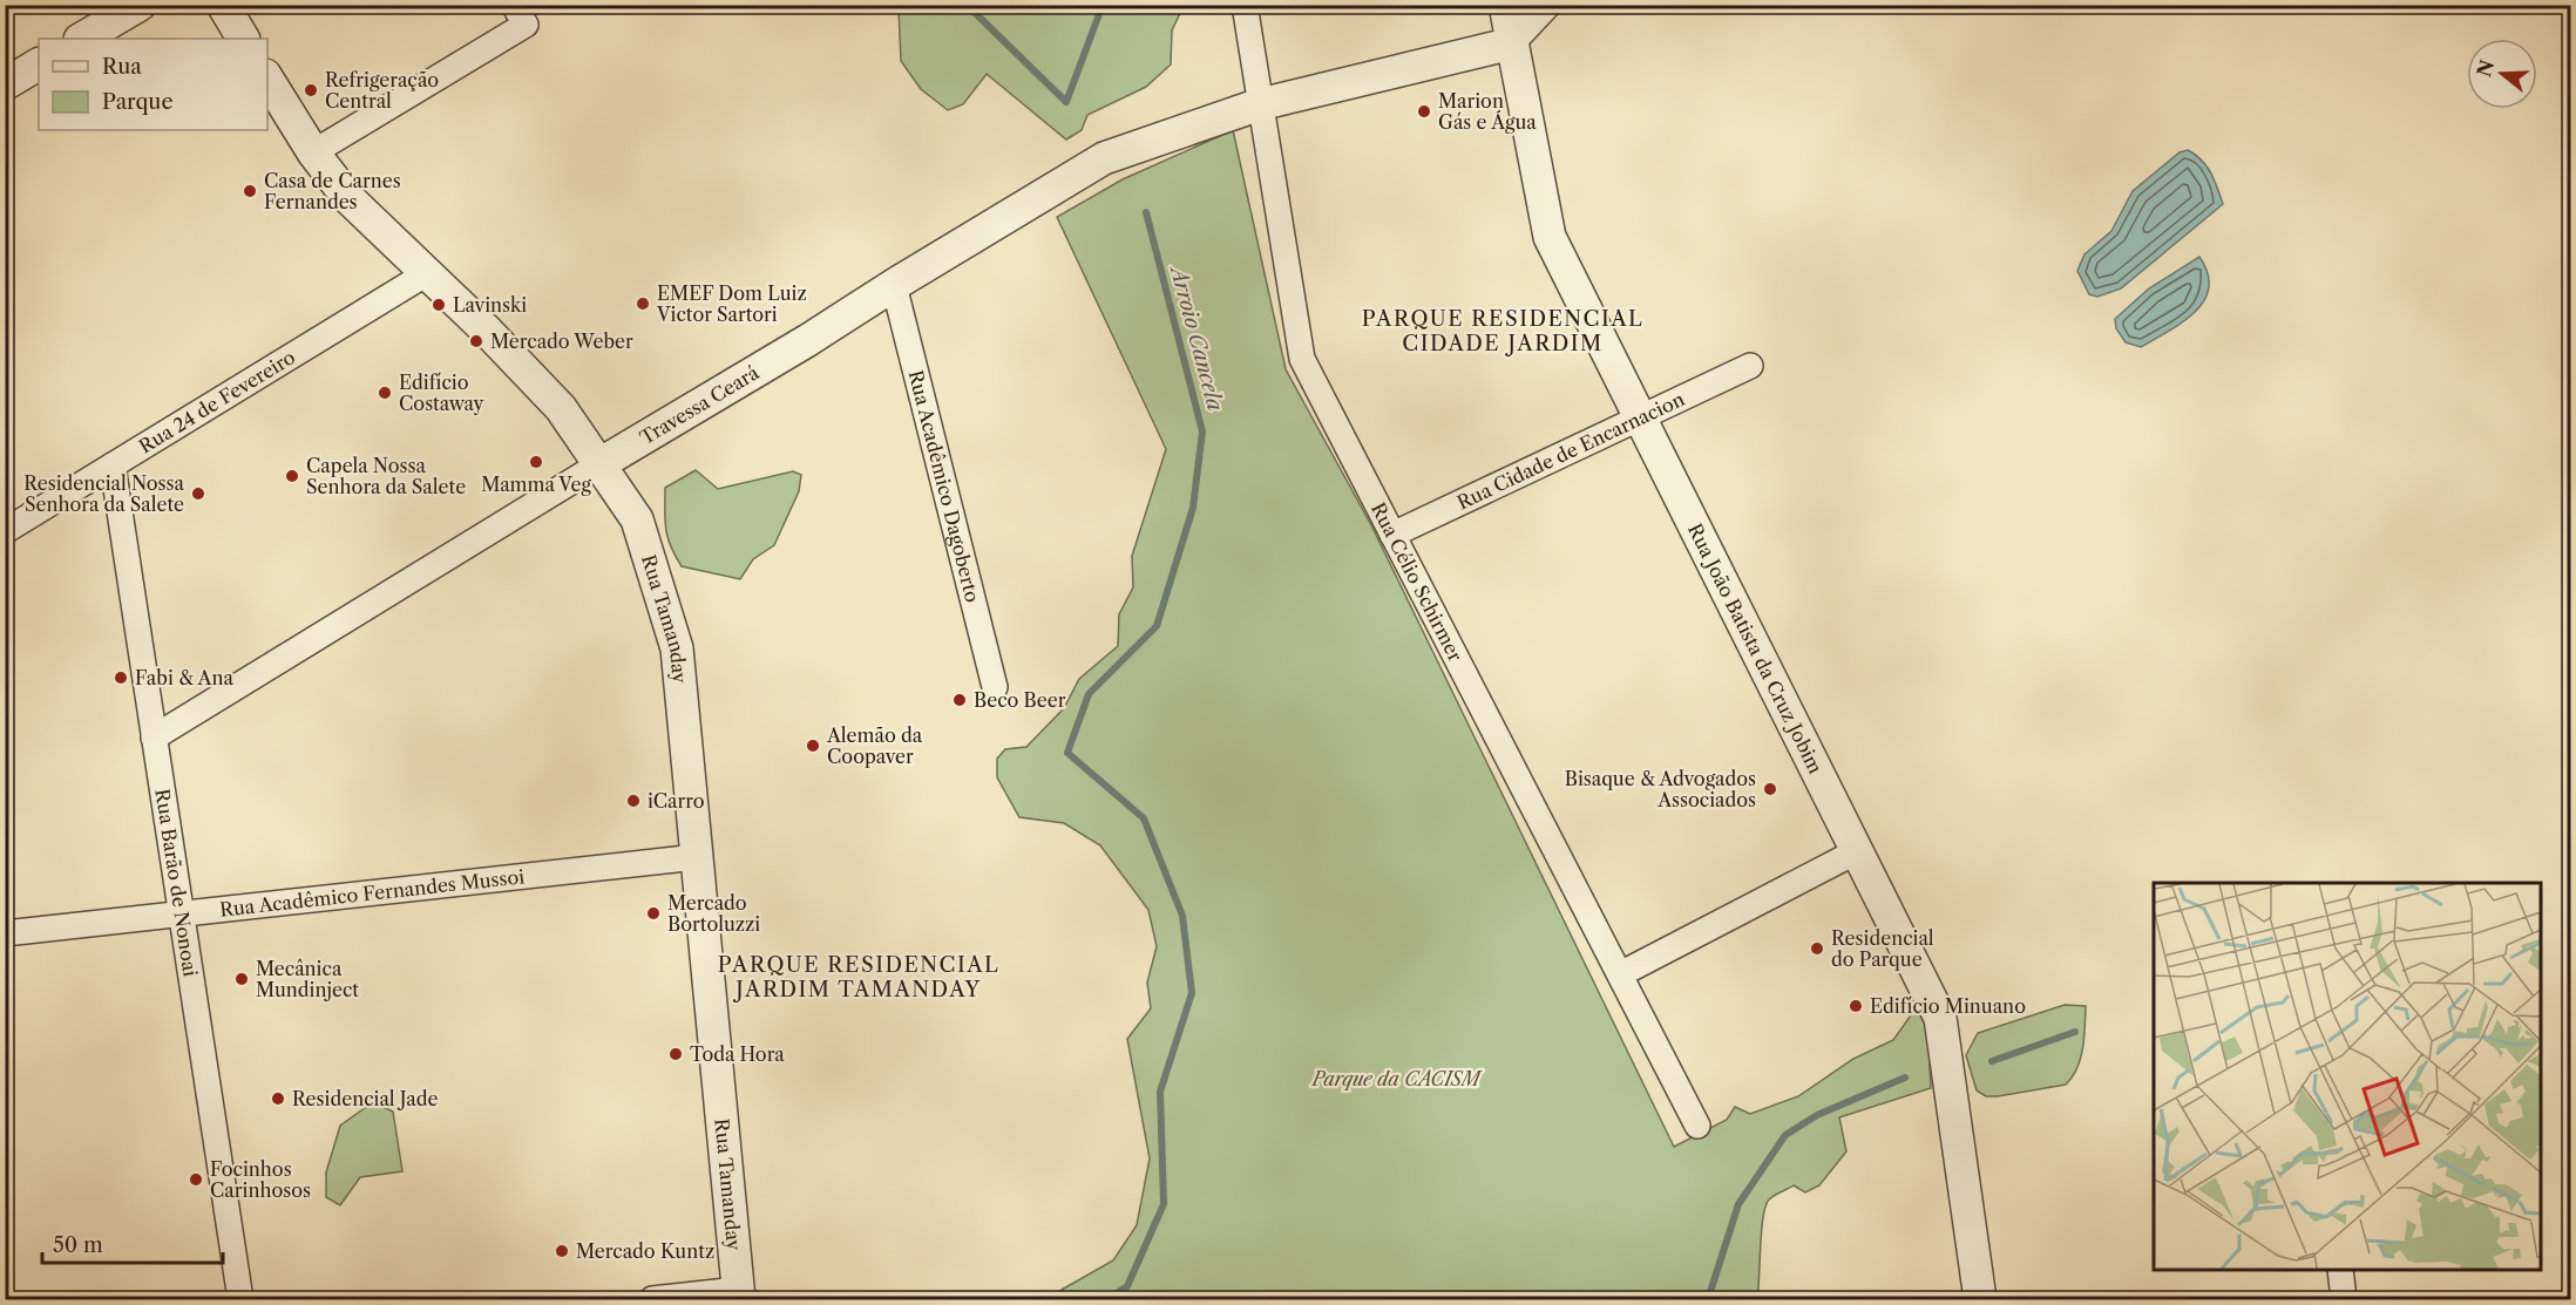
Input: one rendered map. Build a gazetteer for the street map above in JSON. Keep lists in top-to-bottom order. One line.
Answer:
{"streets":{"street":["Rua 24 de Fevereiro","Travessa Ceará","Rua Cidade de Encarnacion","Rua Acadêmico Dagoberto","Rua Célio Schirmer","Rua Tamanday","Rua João Batista da Cruz Jobim","Rua Barão de Nonoai","Rua Acadêmico Fernandes Mussoi"]},"crossings":[["Rua 24 de Fevereiro","Rua Tamanday"],["Rua 24 de Fevereiro","Rua Barão de Nonoai"],["Travessa Ceará","Rua Acadêmico Dagoberto"],["Travessa Ceará","Rua Célio Schirmer"],["Travessa Ceará","Rua Tamanday"],["Travessa Ceará","Rua João Batista da Cruz Jobim"],["Travessa Ceará","Rua Barão de Nonoai"],["Rua Cidade de Encarnacion","Rua Célio Schirmer"],["Rua Cidade de Encarnacion","Rua João Batista da Cruz Jobim"],["Rua Tamanday","Rua Acadêmico Fernandes Mussoi"],["Rua Barão de Nonoai","Rua Acadêmico Fernandes Mussoi"]],"districts":["PARQUE RESIDENCIAL CIDADE JARDIM","PARQUE RESIDENCIAL JARDIM TAMANDAY"],"water":["Arroio Cancela"],"parks":["Parque da CACISM"],"places":["Refrigeração Central","Marion Gás e Água","Casa de Carnes Fernandes","EMEF Dom Luiz Victor Sartori","Lavinski","Mercado Weber","Edifício Costaway","Mamma Veg","Capela Nossa Senhora da Salete","Residencial Nossa Senhora da Salete","Fabi & Ana","Beco Beer","Alemão da Coopaver","Bisaque & Advogados Associados","iCarro","Mercado Bortoluzzi","Residencial do Parque","Mecânica Mundinject","Edifício Minuano","Toda Hora","Residencial Jade","Focinhos Carinhosos","Mercado Kuntz"],"legend":["Rua","Parque"],"scale_bar":"50 m","north":"left"}
